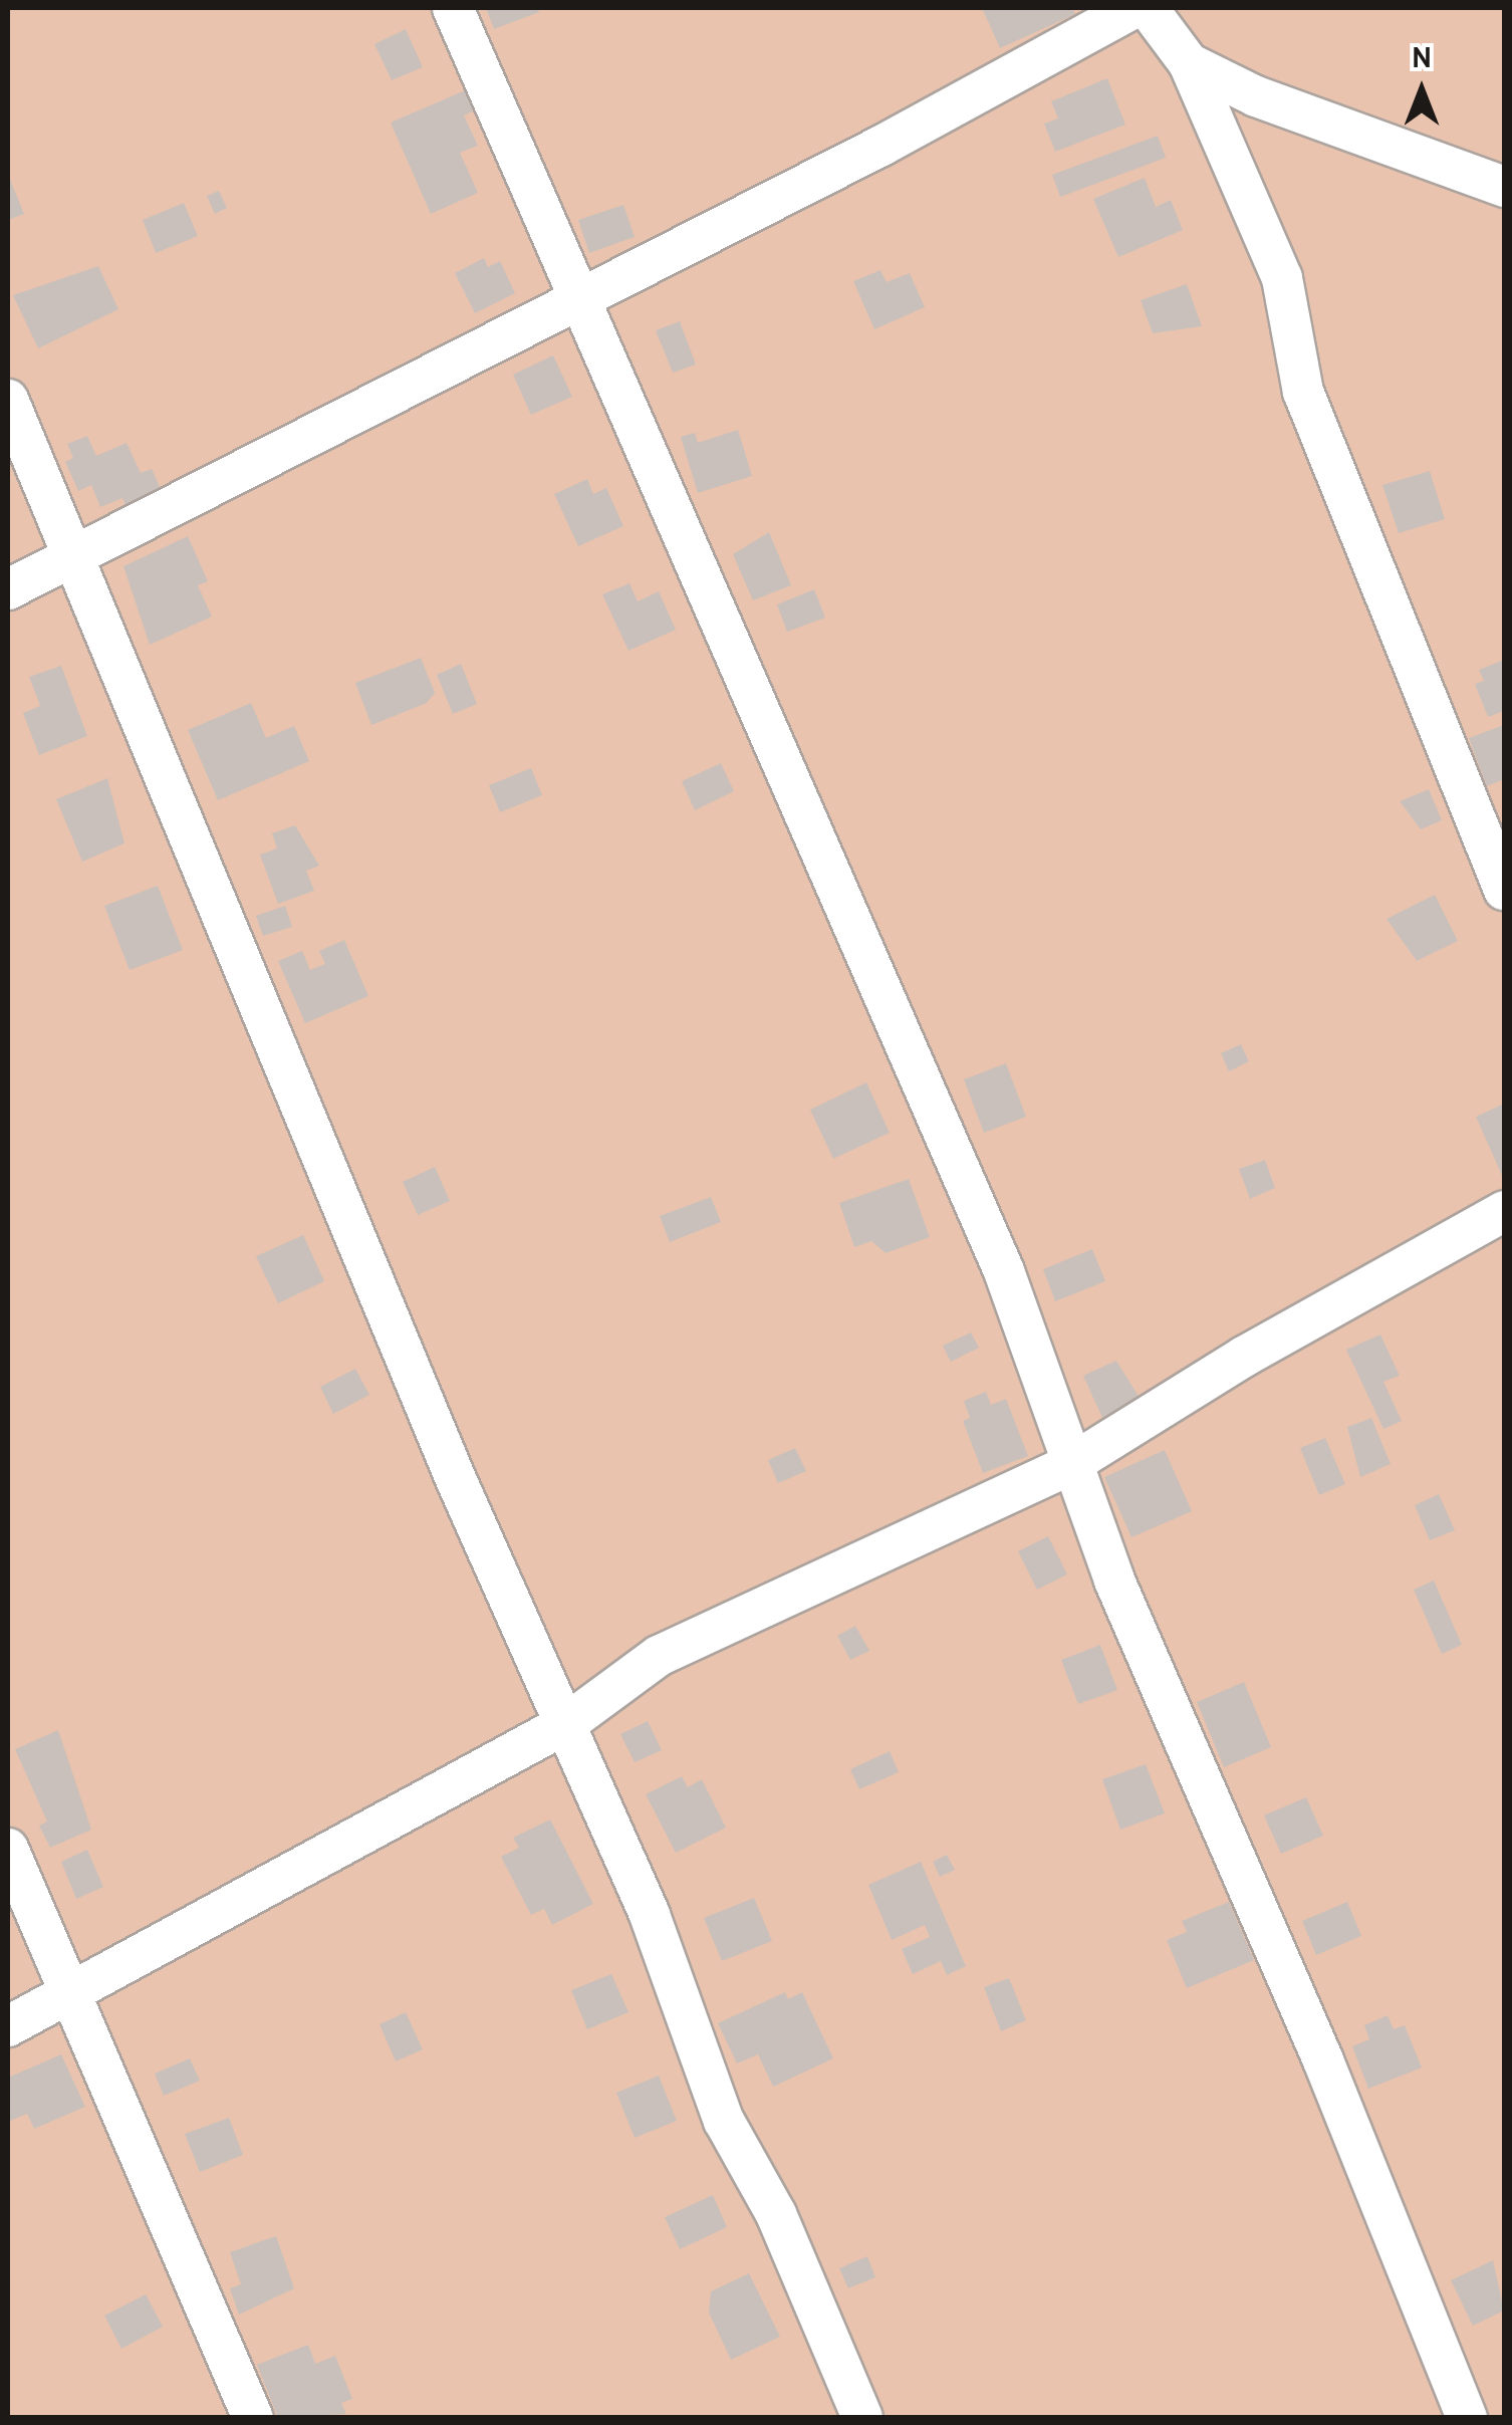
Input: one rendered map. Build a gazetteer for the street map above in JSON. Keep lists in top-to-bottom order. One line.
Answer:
{"north":"top"}
